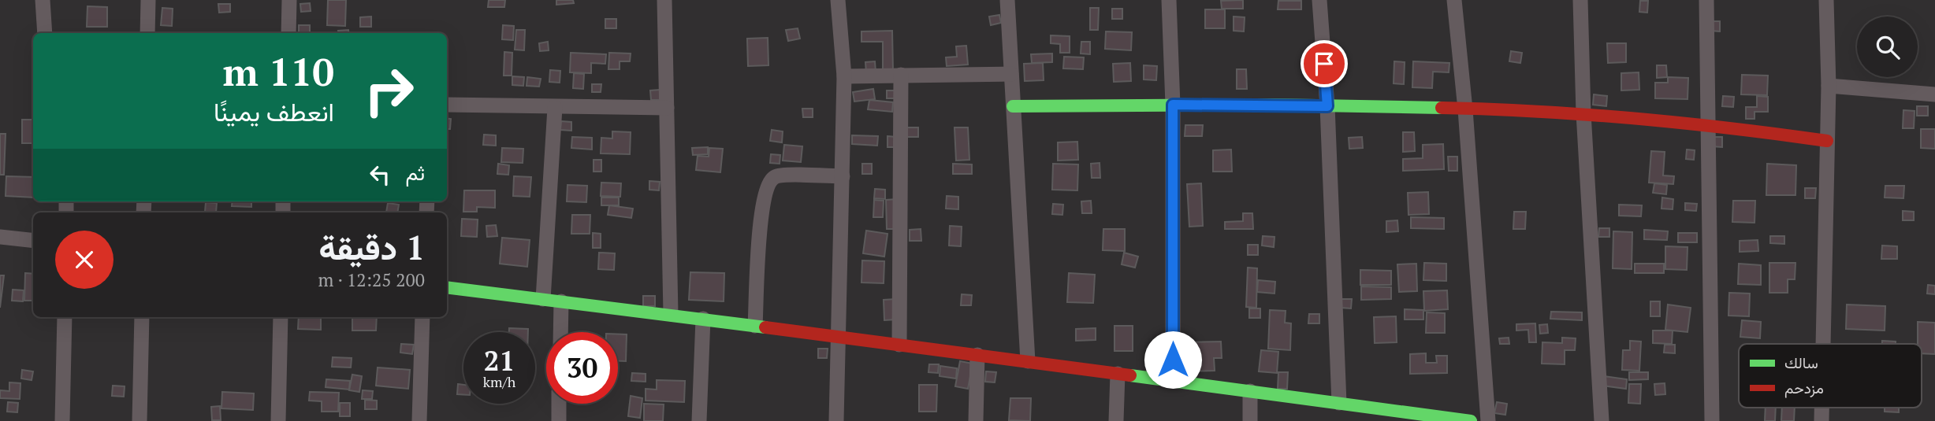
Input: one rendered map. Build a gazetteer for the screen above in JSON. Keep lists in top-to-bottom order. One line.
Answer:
{"legend":["سالك","مزدحم"],"page":{"turn":["110 m","انعطف يمينًا"],"then":"ثم","heading":["1 دقيقة","200 m · 12:25"],"speed":"21 km/h","limit":"30"}}
